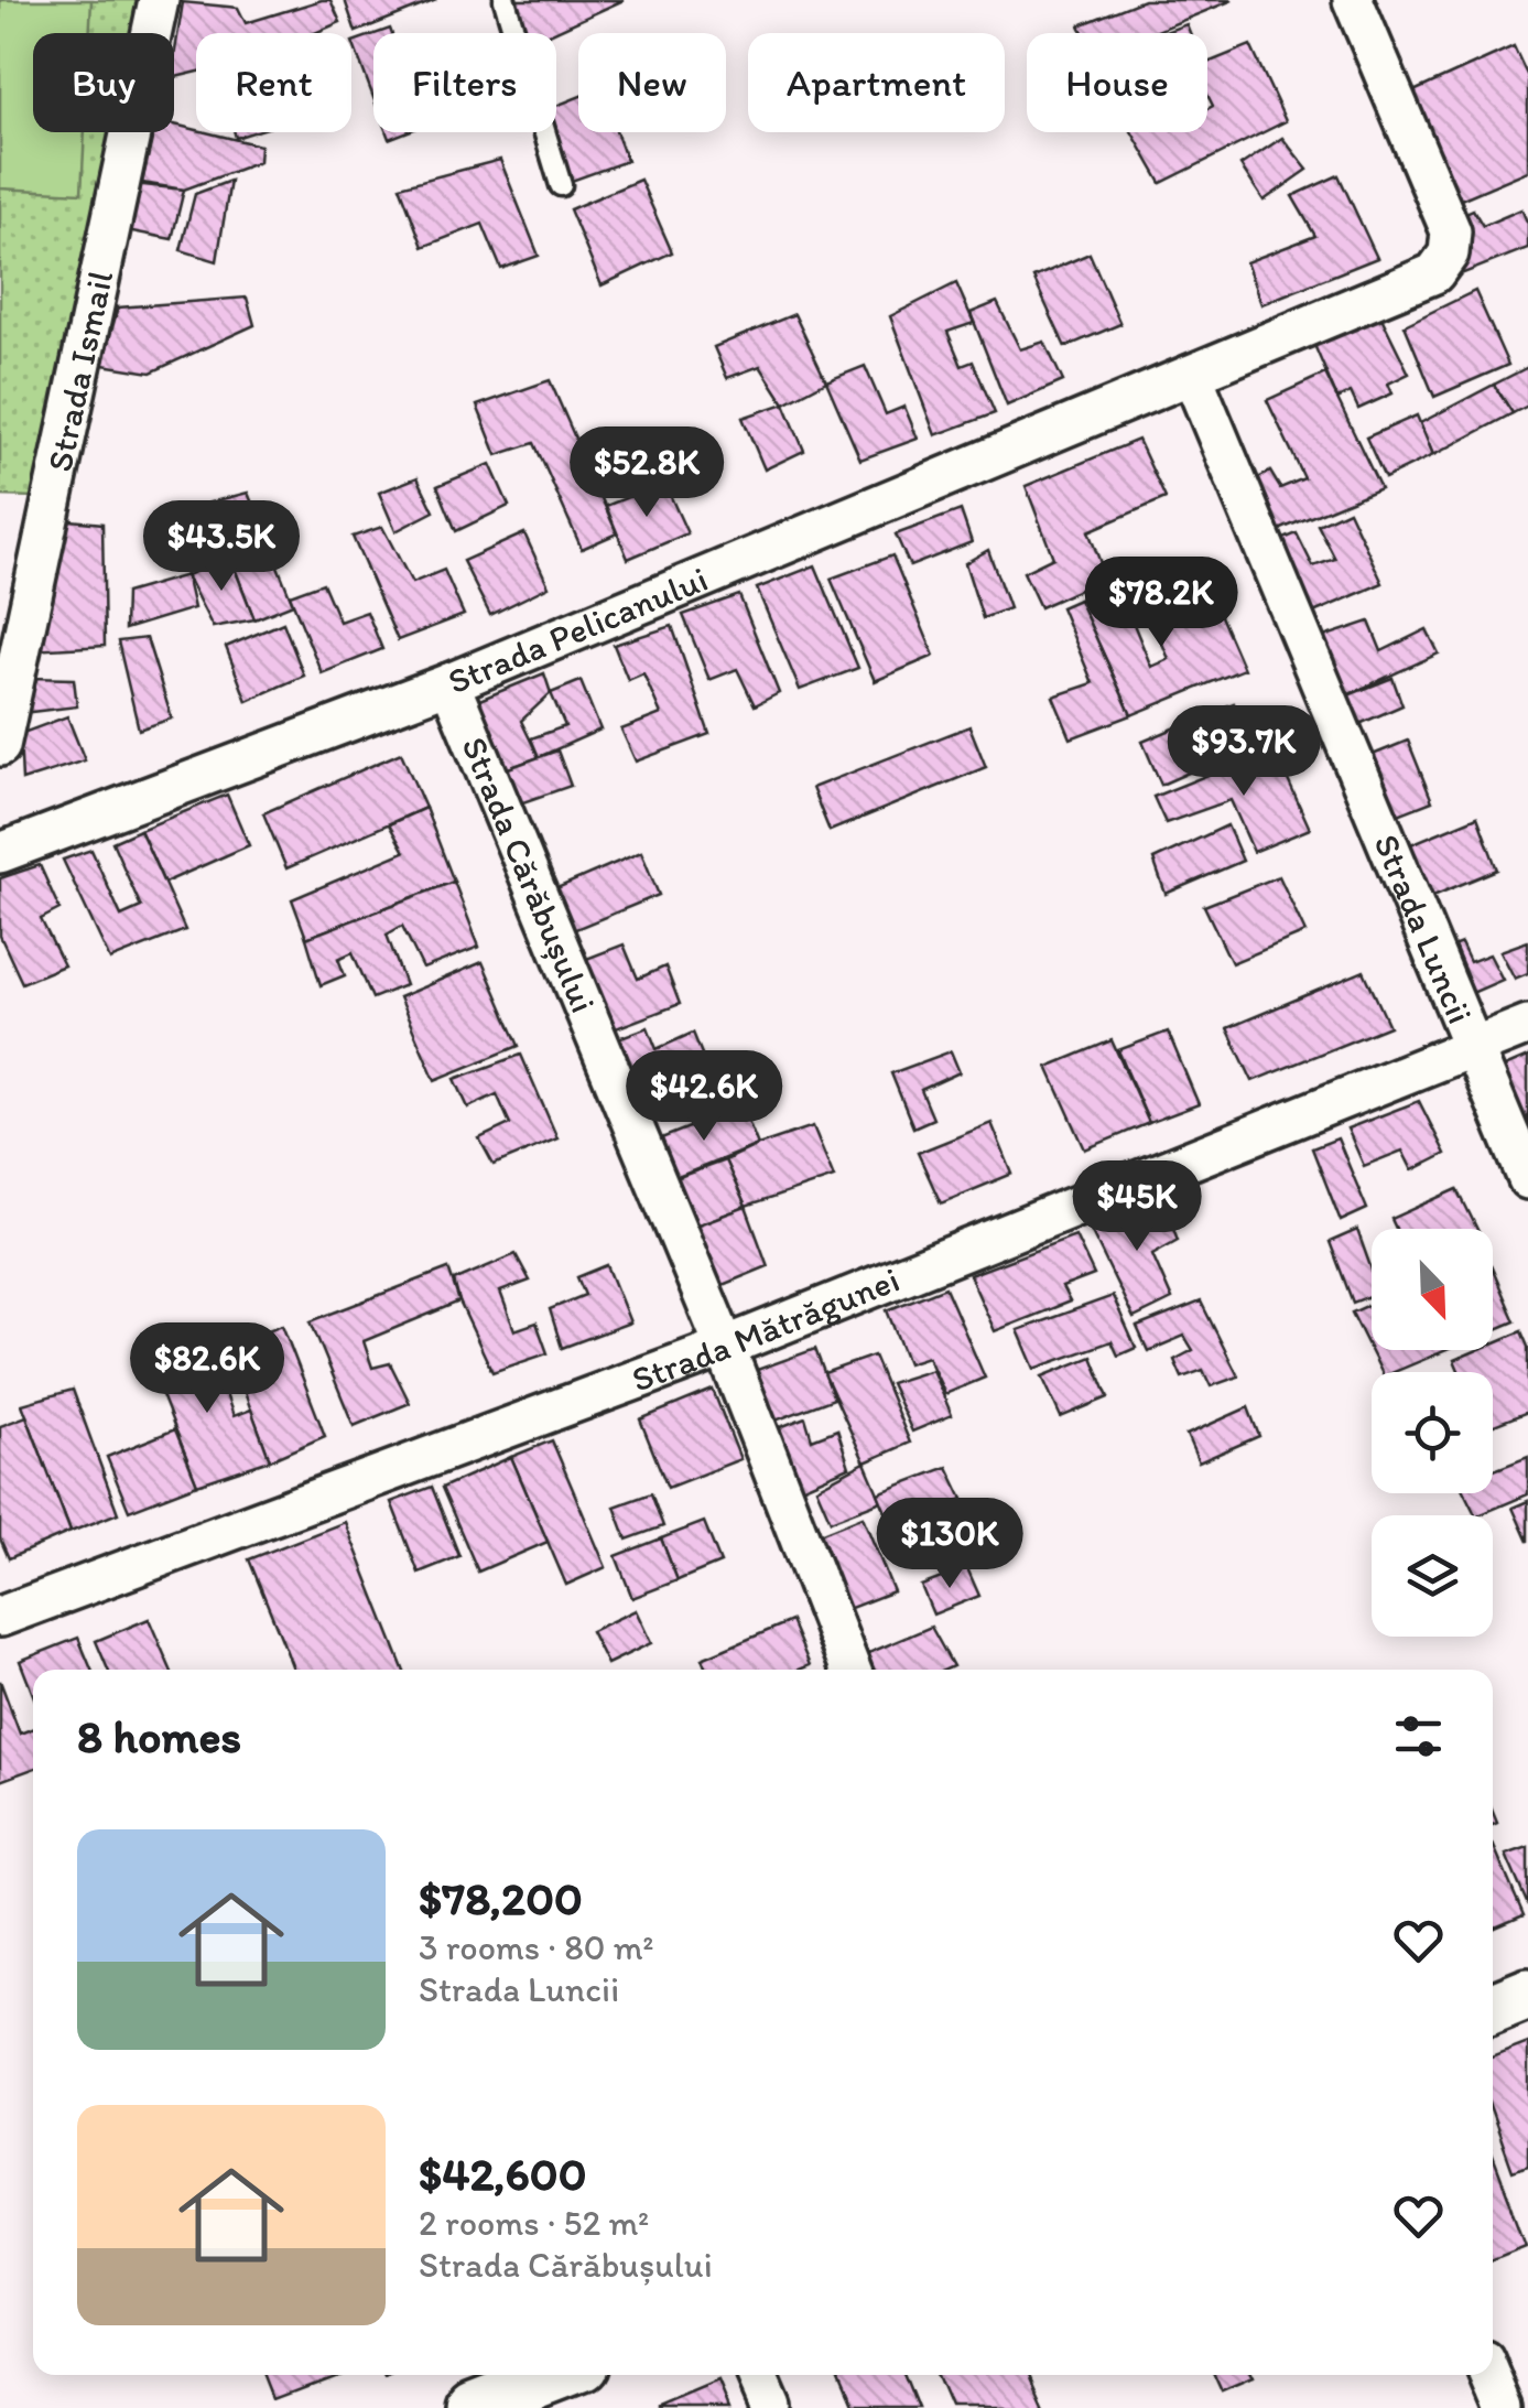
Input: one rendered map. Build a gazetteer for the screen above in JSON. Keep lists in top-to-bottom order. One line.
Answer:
{"streets":{"street":["Strada Ismail","Strada Pelicanului","Strada Cărăbușului","Strada Luncii","Strada Mătrăgunei"]},"crossings":[["Strada Pelicanului","Strada Cărăbușului"],["Strada Pelicanului","Strada Luncii"],["Strada Cărăbușului","Strada Mătrăgunei"],["Strada Luncii","Strada Mătrăgunei"]],"north":"bottom right","page":{"chip":["Buy","Rent","Filters","New","Apartment","House"],"price":["$52.8K","$43.5K","$78.2K","$93.7K","$42.6K","$45K","$82.6K","$130K"],"heading":"8 homes","list":[{"name":"$78,200","note":"3 rooms · 80 m² · Strada Luncii"},{"name":"$42,600","note":"2 rooms · 52 m² · Strada Cărăbușului"}]}}
